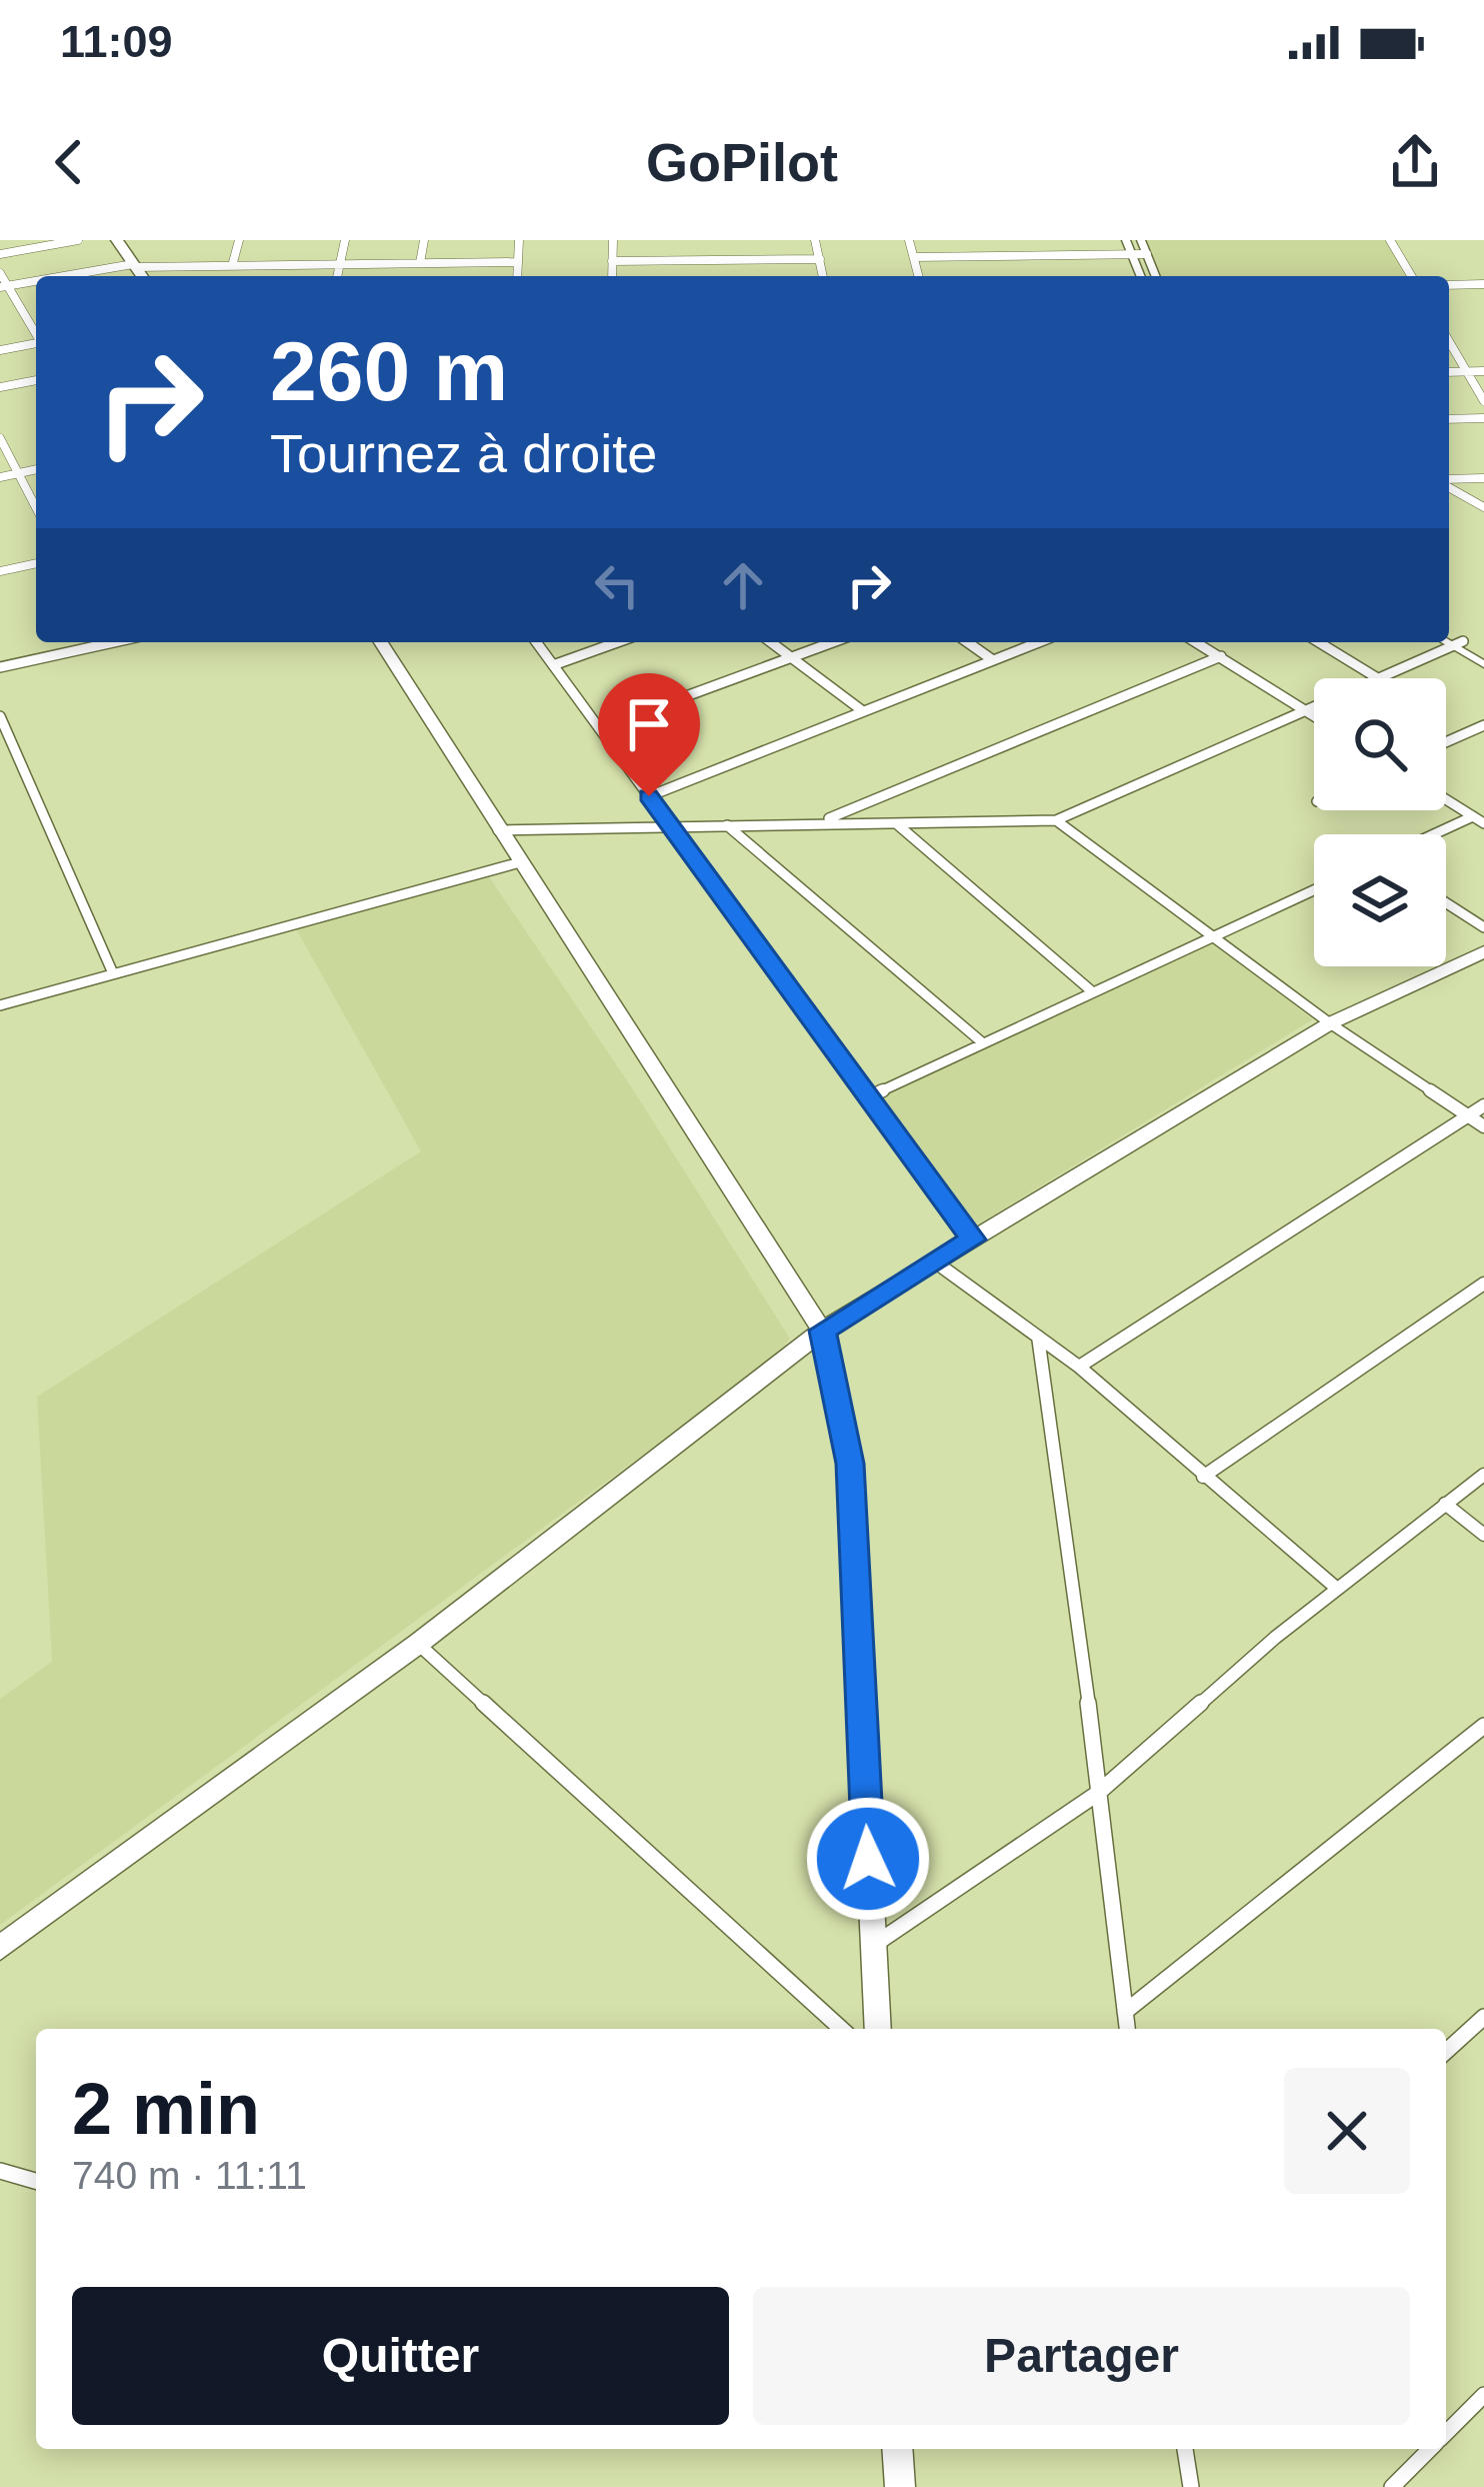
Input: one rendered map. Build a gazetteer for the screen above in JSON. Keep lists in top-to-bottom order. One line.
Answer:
{"page":{"status":"11:09","header":"GoPilot","turn":["260 m","Tournez à droite"],"heading":["2 min","740 m · 11:11"],"buttons":["Quitter","Partager"]}}
